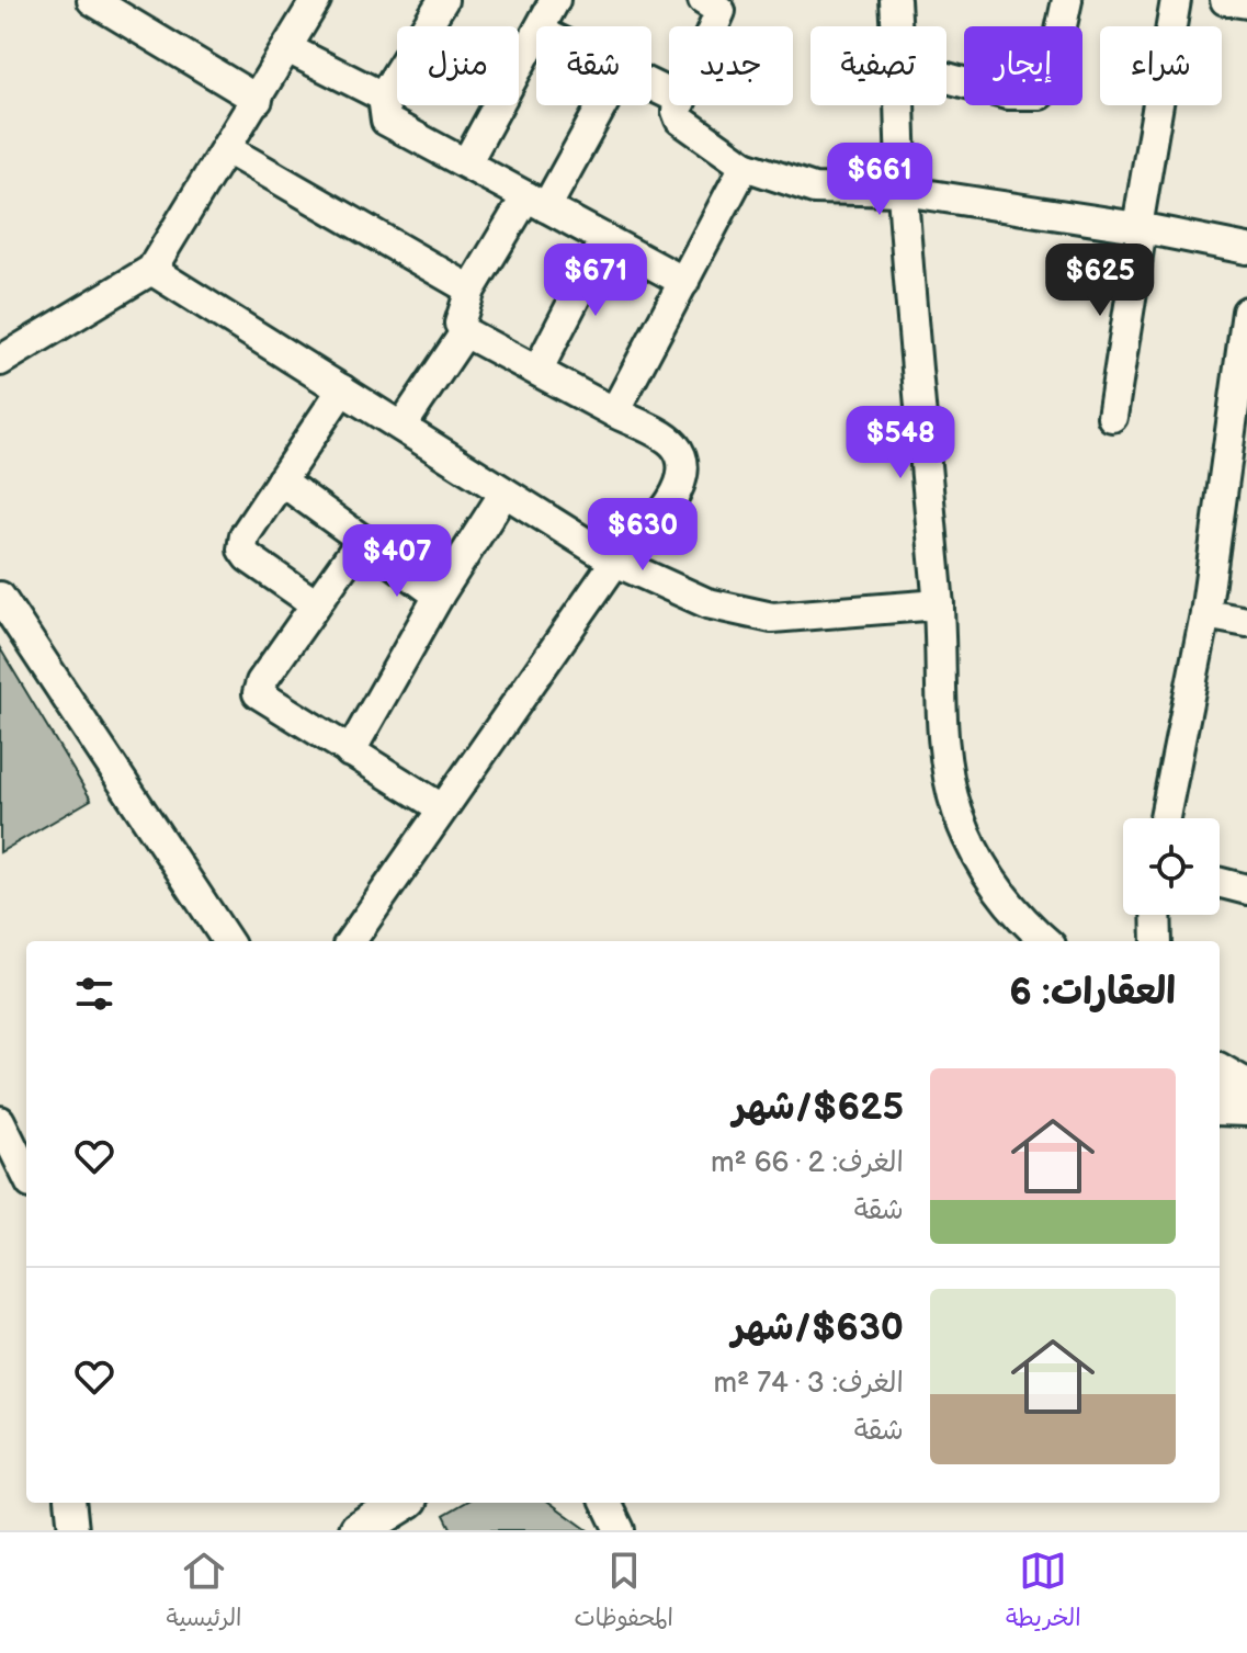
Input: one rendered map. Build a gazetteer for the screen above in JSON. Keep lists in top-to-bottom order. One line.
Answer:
{"page":{"chip":["شراء","إيجار","تصفية","جديد","شقة","منزل"],"price":["$661","$671","$625","$548","$630","$407"],"heading":"العقارات: 6","list":[{"name":"$625/شهر","note":"الغرف: 2 · 66 m² · شقة"},{"name":"$630/شهر","note":"الغرف: 3 · 74 m² · شقة"}],"tabs":["الخريطة","المحفوظات","الرئيسية"]}}
